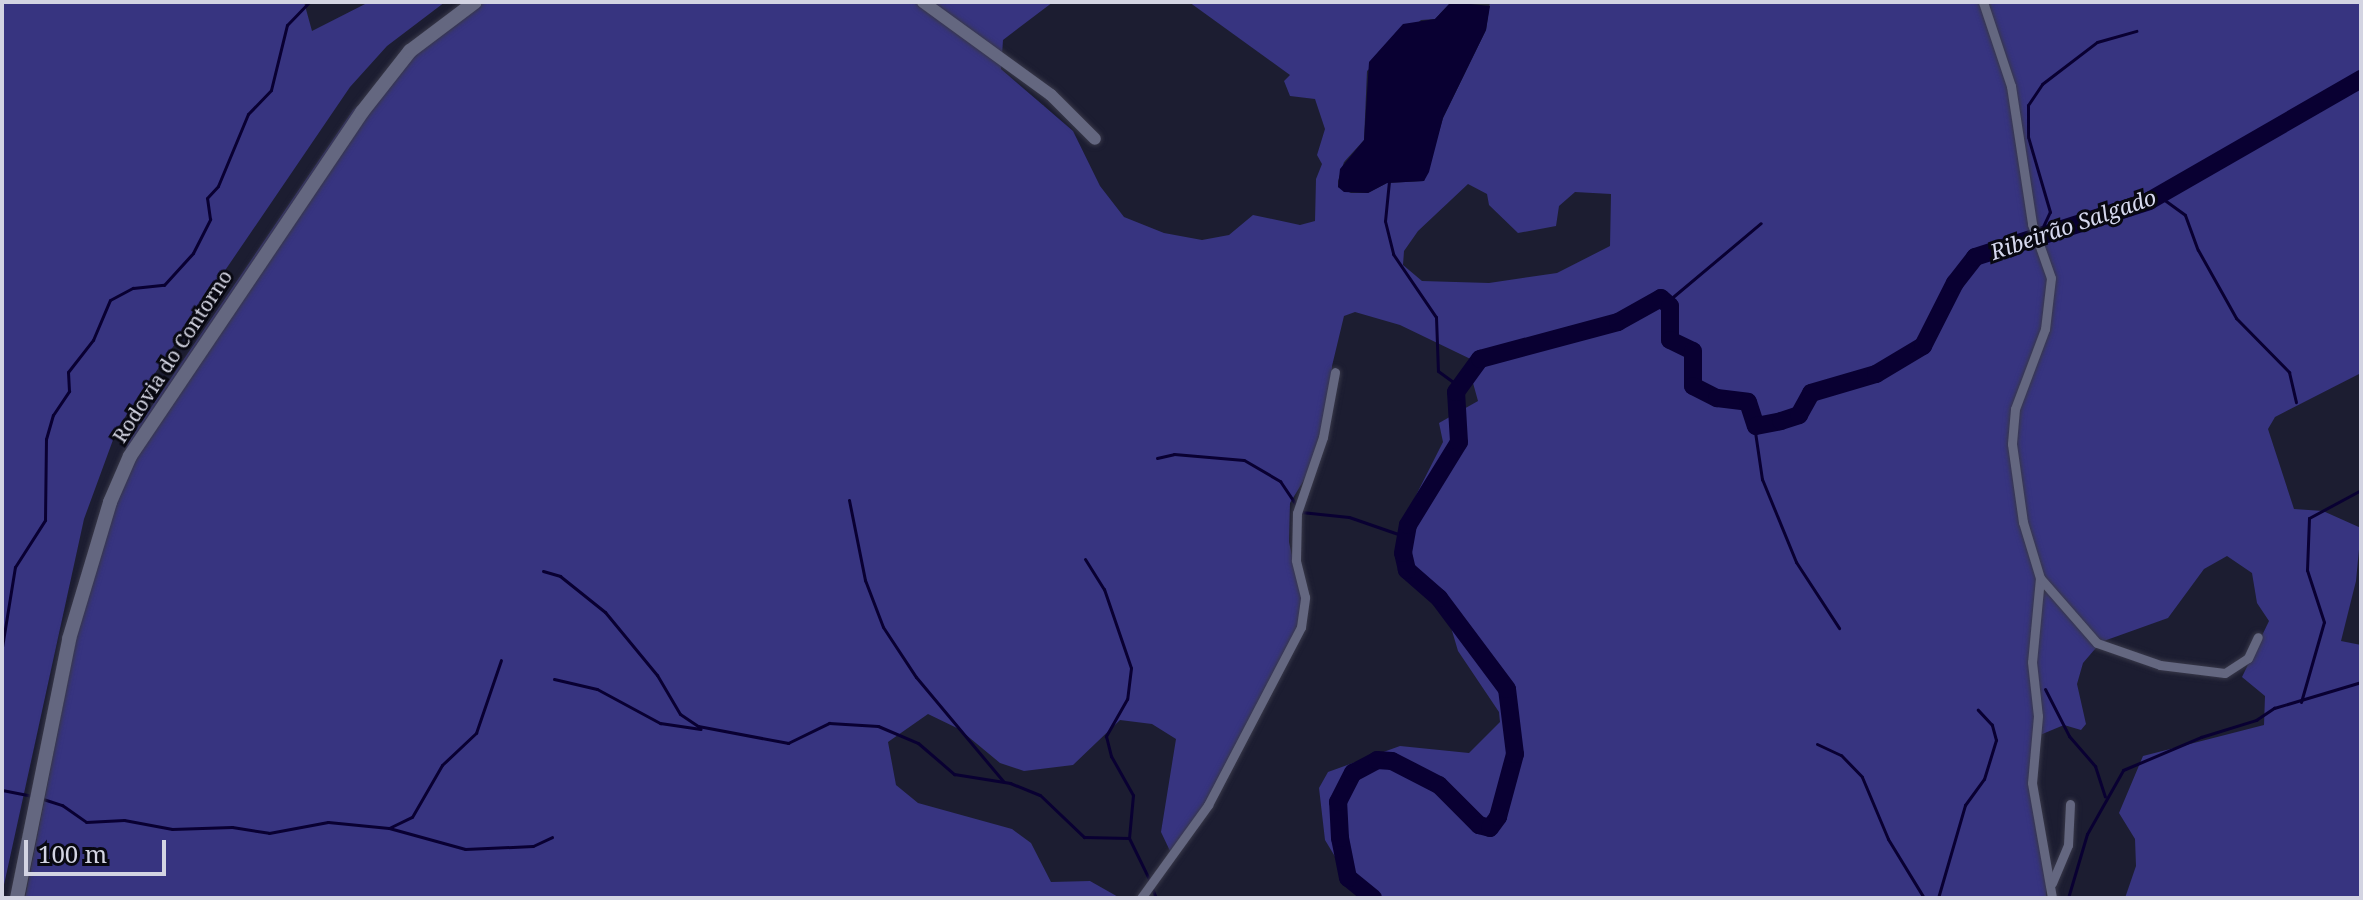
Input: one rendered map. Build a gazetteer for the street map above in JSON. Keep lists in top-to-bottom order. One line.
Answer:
{"streets":{"main road":["Rodovia do Contorno"]},"water":["Ribeirão Salgado"],"scale_bar":"100 m"}
